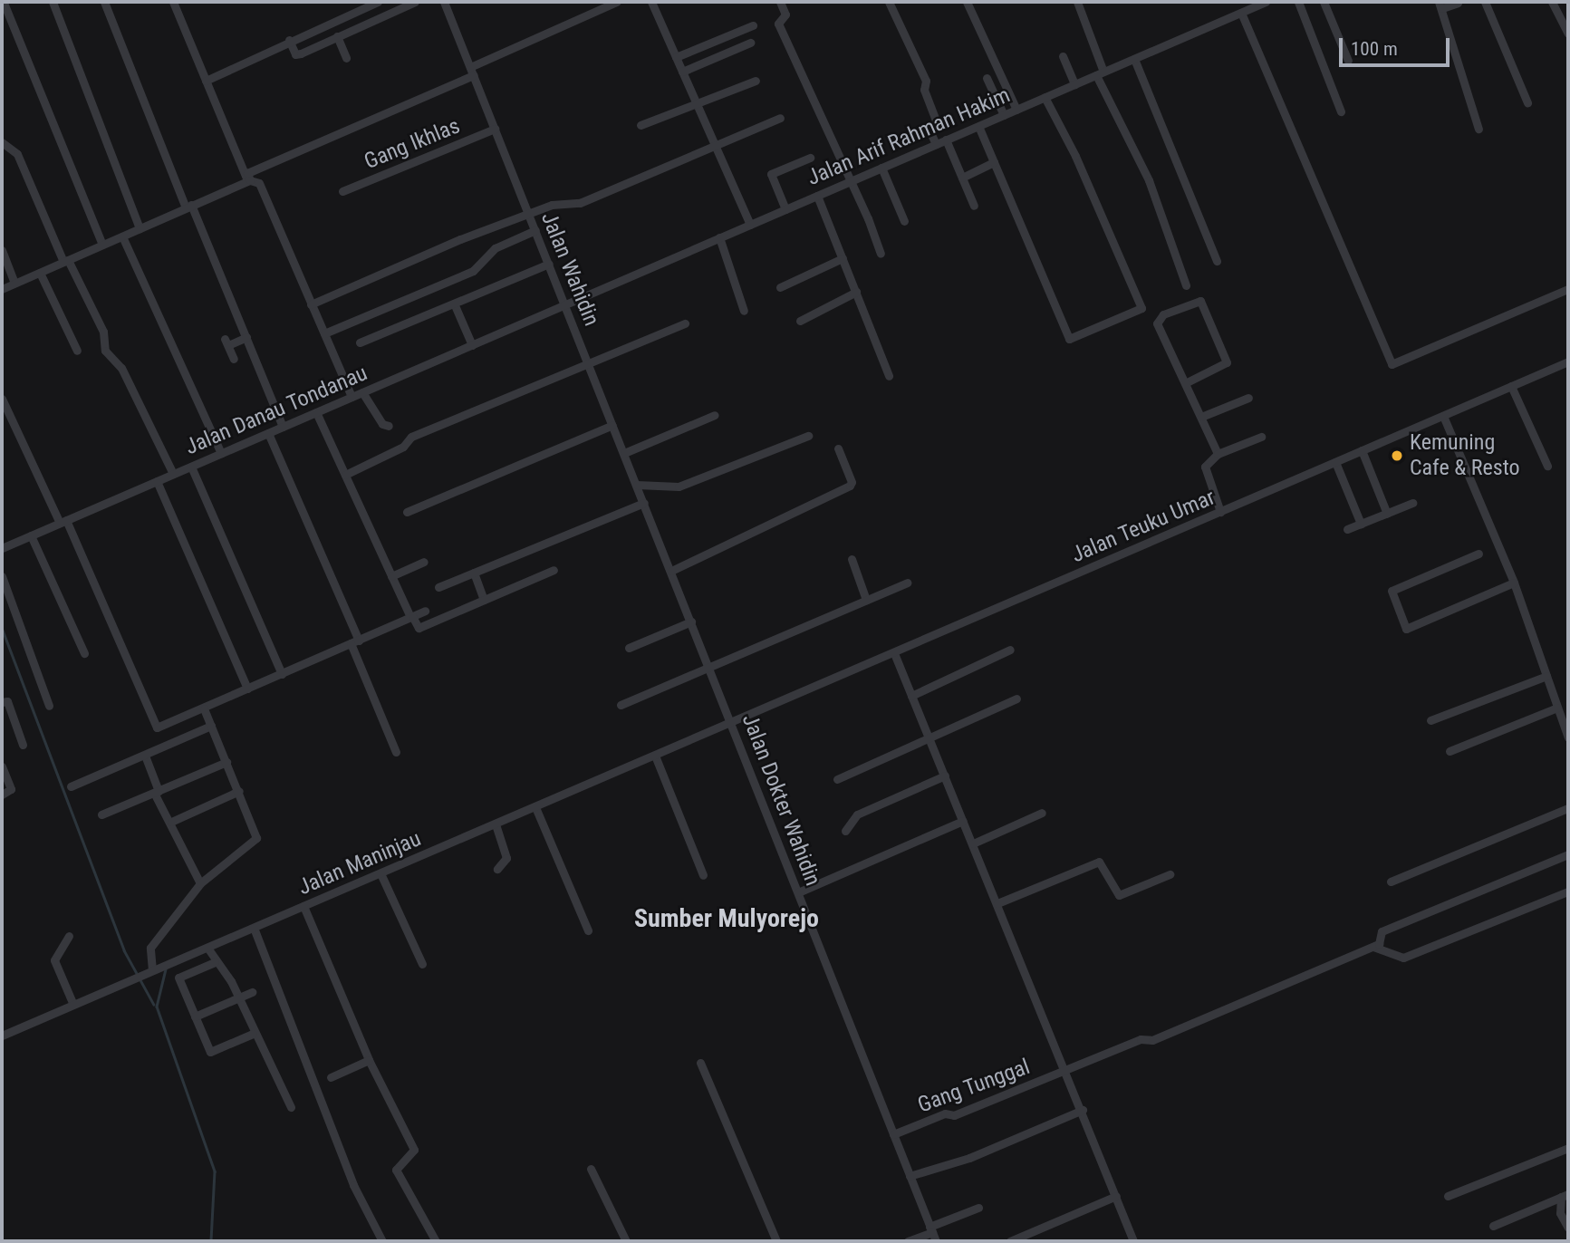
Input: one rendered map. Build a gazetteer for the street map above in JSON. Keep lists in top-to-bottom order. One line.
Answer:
{"streets":{"street":["Jalan Arif Rahman Hakim","Gang Ikhlas","Jalan Wahidin","Jalan Danau Tondanau","Jalan Teuku Umar","Jalan Dokter Wahidin","Jalan Maninjau","Gang Tunggal"]},"crossings":[["Jalan Arif Rahman Hakim","Jalan Wahidin"],["Jalan Arif Rahman Hakim","Jalan Danau Tondanau"],["Gang Ikhlas","Jalan Wahidin"],["Jalan Wahidin","Jalan Danau Tondanau"],["Jalan Wahidin","Jalan Dokter Wahidin"],["Jalan Teuku Umar","Jalan Dokter Wahidin"],["Jalan Teuku Umar","Jalan Maninjau"],["Jalan Dokter Wahidin","Jalan Maninjau"],["Jalan Dokter Wahidin","Gang Tunggal"]],"districts":["Sumber Mulyorejo"],"places":["Kemuning Cafe & Resto"],"scale_bar":"100 m"}
